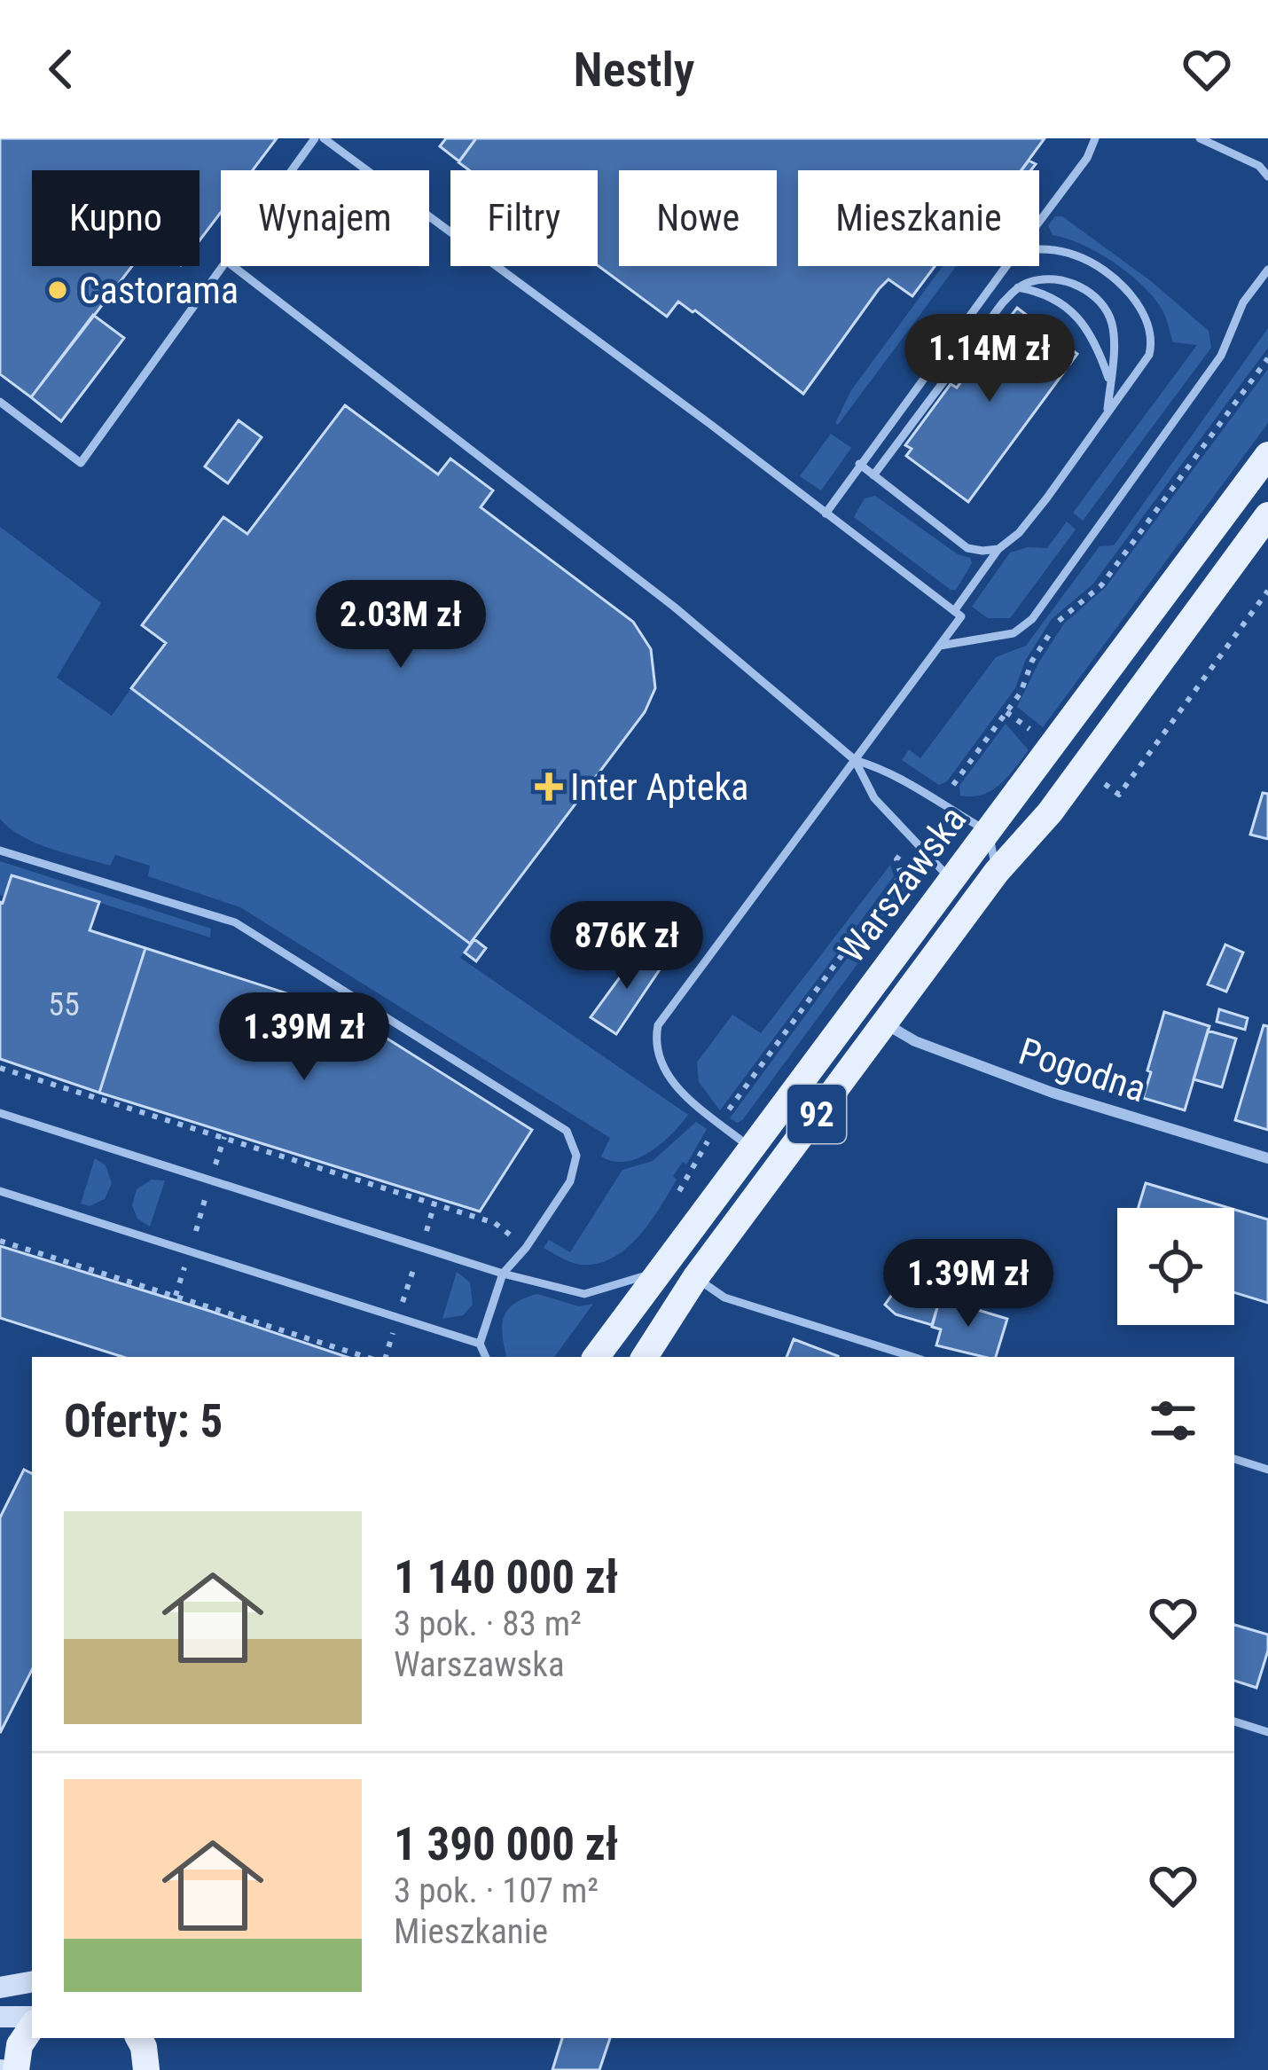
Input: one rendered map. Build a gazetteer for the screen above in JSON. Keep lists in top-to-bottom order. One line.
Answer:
{"streets":{"main road":["Warszawska","92"],"street":["Pogodna"]},"crossings":[["Warszawska","Pogodna"]],"places":{"other":["Castorama"],"health":["Inter Apteka"]},"house_numbers":["55"],"page":{"header":"Nestly","chip":["Kupno","Wynajem","Filtry","Nowe","Mieszkanie"],"price":["1.14M zł","2.03M zł","876K zł","1.39M zł","1.39M zł"],"heading":"Oferty: 5","list":[{"name":"1 140 000 zł","note":"3 pok. · 83 m² · Warszawska"},{"name":"1 390 000 zł","note":"3 pok. · 107 m² · Mieszkanie"}]}}
